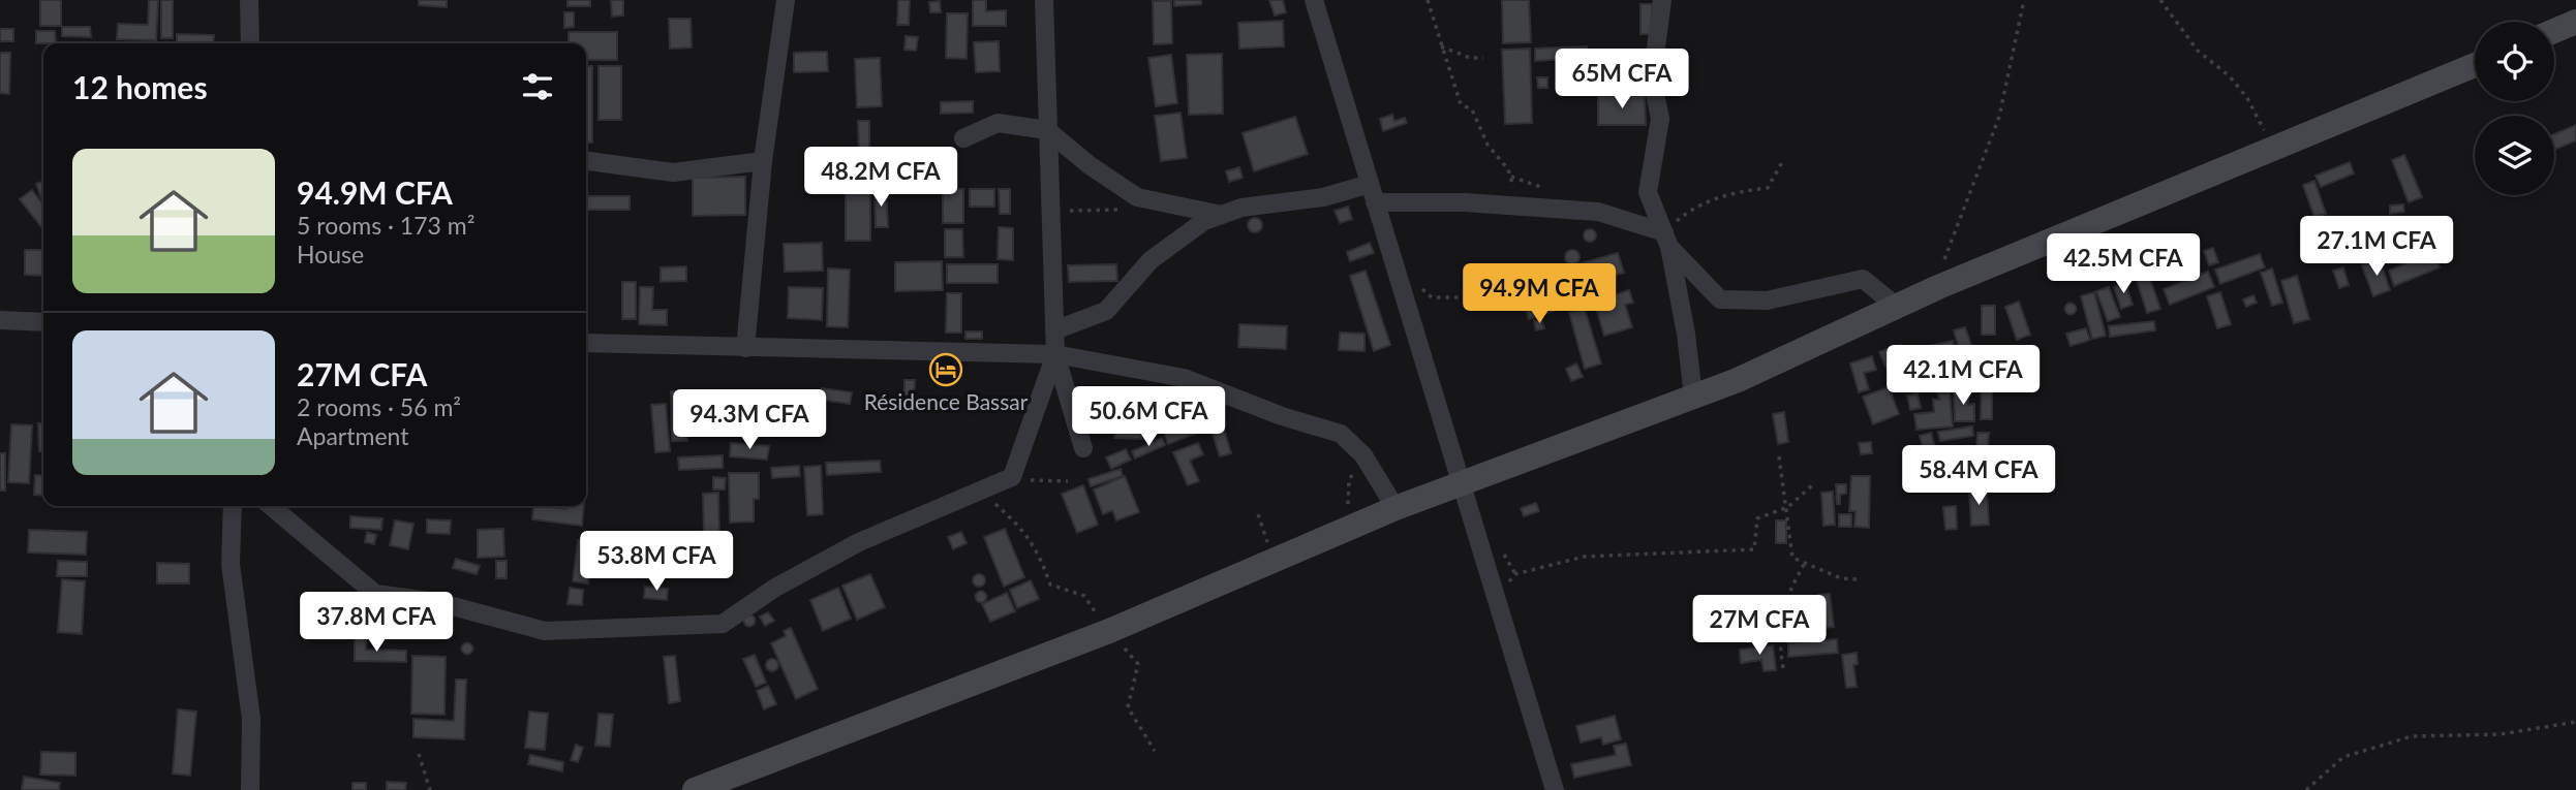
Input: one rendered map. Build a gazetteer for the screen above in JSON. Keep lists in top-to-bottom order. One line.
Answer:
{"places":{"hotel":["Résidence Bassar"]},"page":{"heading":"12 homes","price":["65M CFA","48.2M CFA","27.1M CFA","42.5M CFA","94.9M CFA","42.1M CFA","50.6M CFA","94.3M CFA","58.4M CFA","53.8M CFA","37.8M CFA","27M CFA"],"list":[{"name":"94.9M CFA","note":"5 rooms · 173 m² · House"},{"name":"27M CFA","note":"2 rooms · 56 m² · Apartment"}]}}
